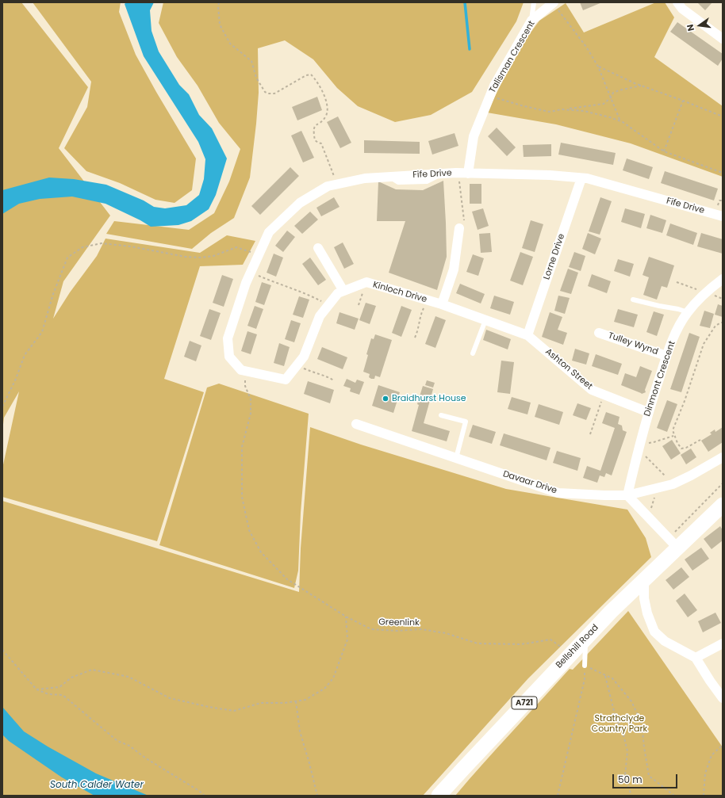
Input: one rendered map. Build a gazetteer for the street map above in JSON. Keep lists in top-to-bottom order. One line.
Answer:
{"streets":{"main road":["Bellshill Road","A721"],"street":["Talisman Crescent","Fife Drive","Lorne Drive","Kinloch Drive","Tulley Wynd","Ashton Street","Dinmont Crescent","Davaar Drive"],"path":["Greenlink"]},"crossings":[["Talisman Crescent","Fife Drive"],["Fife Drive","Lorne Drive"],["Fife Drive","Kinloch Drive"],["Lorne Drive","Kinloch Drive"],["Lorne Drive","Ashton Street"],["Kinloch Drive","Ashton Street"],["Kinloch Drive","Greenlink"],["Tulley Wynd","Dinmont Crescent"],["Ashton Street","Dinmont Crescent"],["Dinmont Crescent","Davaar Drive"],["Greenlink","Bellshill Road"]],"water":["South Calder Water"],"parks":["Strathclyde Country Park"],"places":["Braidhurst House"],"scale_bar":"50 m","north":"left"}
